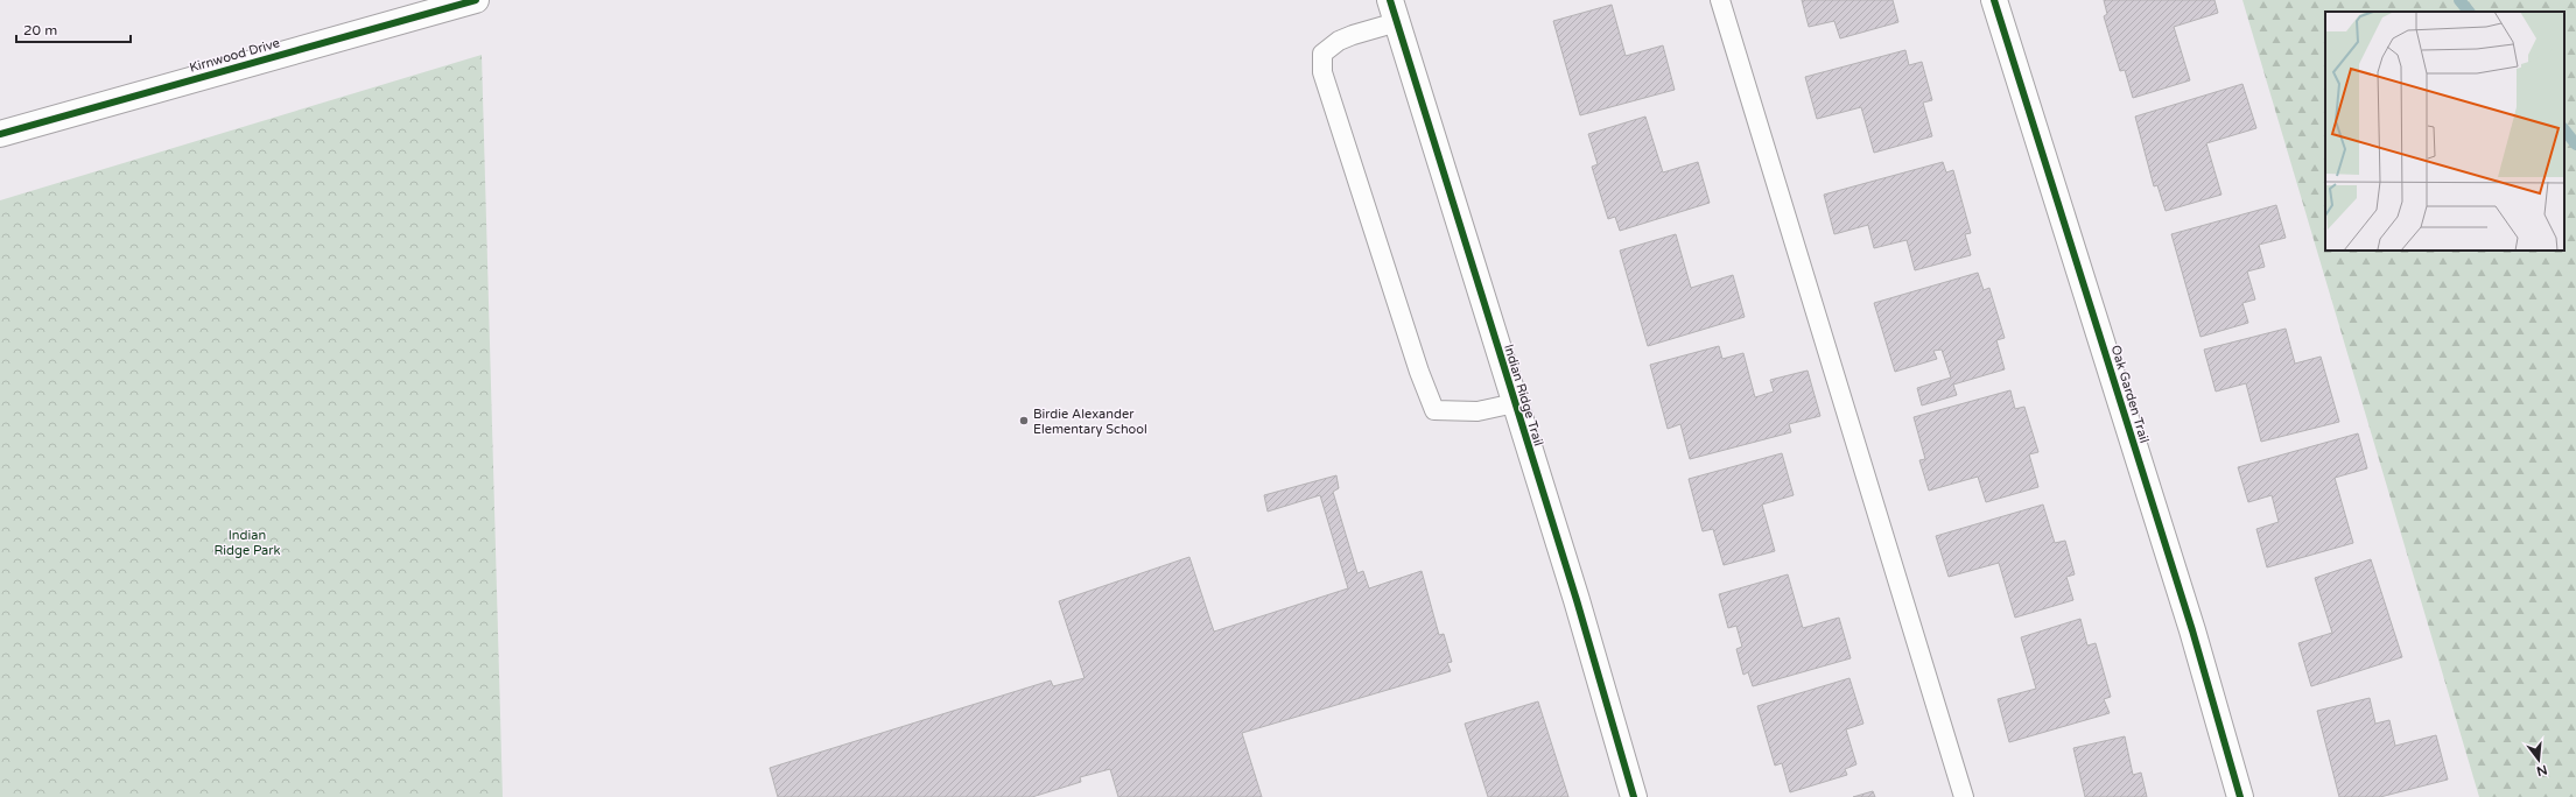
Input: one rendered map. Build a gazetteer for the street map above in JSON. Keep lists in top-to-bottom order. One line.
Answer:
{"streets":{"street":["Kirnwood Drive","Oak Garden Trail","Indian Ridge Trail"]},"parks":["Indian Ridge Park"],"places":["Birdie Alexander Elementary School"],"scale_bar":"20 m","north":"bottom"}
